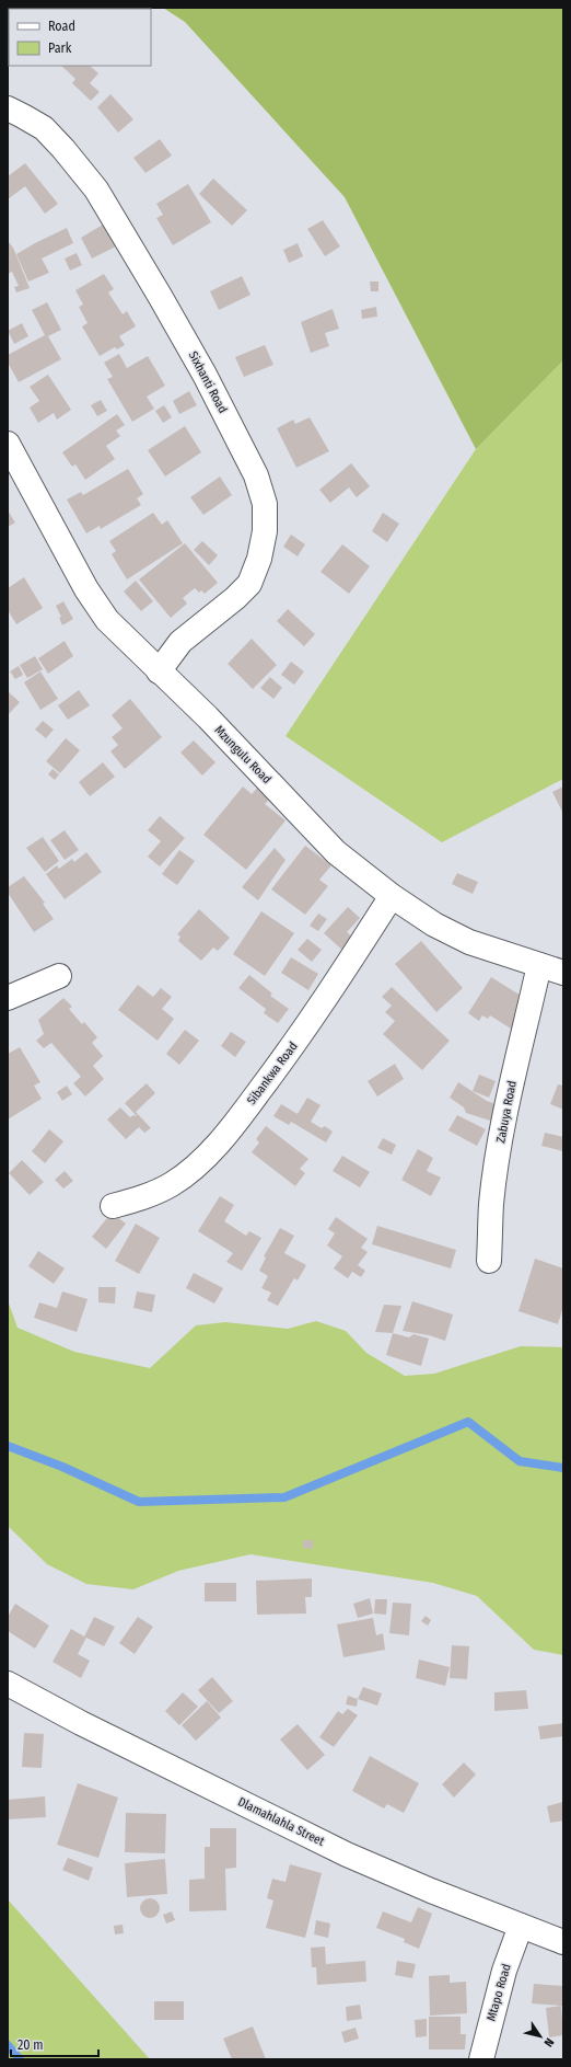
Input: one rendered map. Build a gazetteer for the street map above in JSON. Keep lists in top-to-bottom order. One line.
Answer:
{"streets":{"street":["Sixhanti Road","Mzungulu Road","Sibankwa Road","Zabuya Road","Dlamahlahla Street","Mtapo Road"]},"crossings":[["Sixhanti Road","Mzungulu Road"],["Mzungulu Road","Sibankwa Road"],["Mzungulu Road","Zabuya Road"],["Dlamahlahla Street","Mtapo Road"]],"legend":["Road","Park"],"scale_bar":"20 m","north":"bottom right"}
